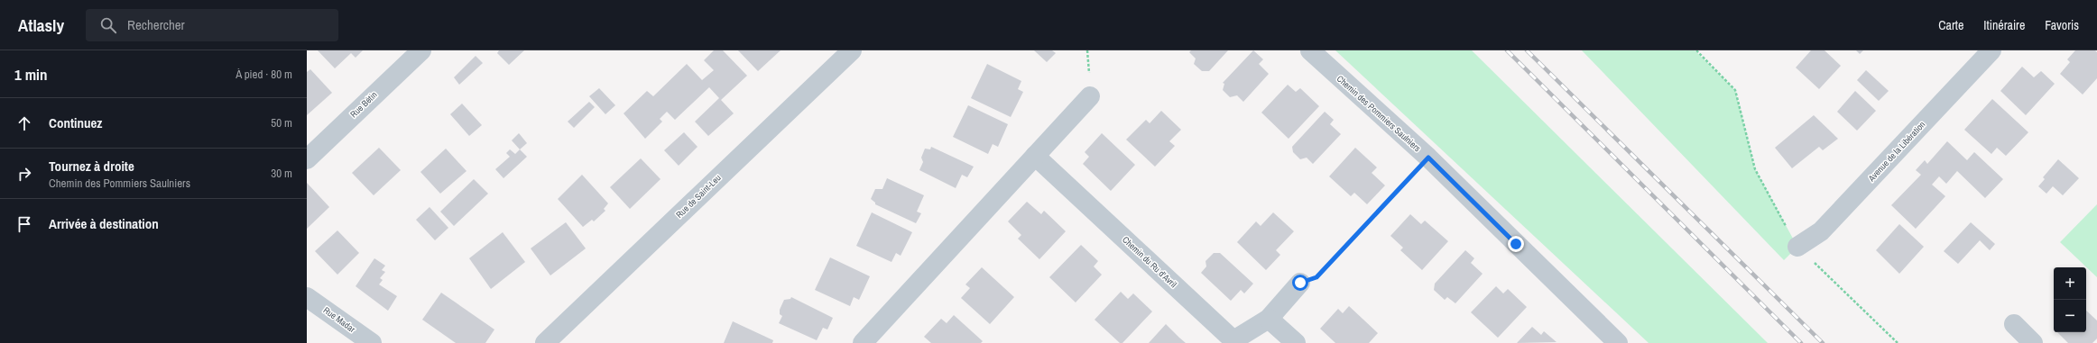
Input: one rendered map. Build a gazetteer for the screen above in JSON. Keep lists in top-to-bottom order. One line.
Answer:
{"streets":{"street":["Rue Bétin","Chemin des Pommiers Saulniers","Avenue de la Libération","Rue de Saint-Leu","Chemin du Ru d'Avril","Rue Madar"]},"page":{"header":"Atlasly","search":"Rechercher","nav":["Carte","Itinéraire","Favoris"],"heading":["1 min","À pied · 80 m"],"list":[["Continuez","50 m"],["Tournez à droite","Chemin des Pommiers Saulniers","30 m"],"Arrivée à destination"],"map_buttons":["+","−"]}}
